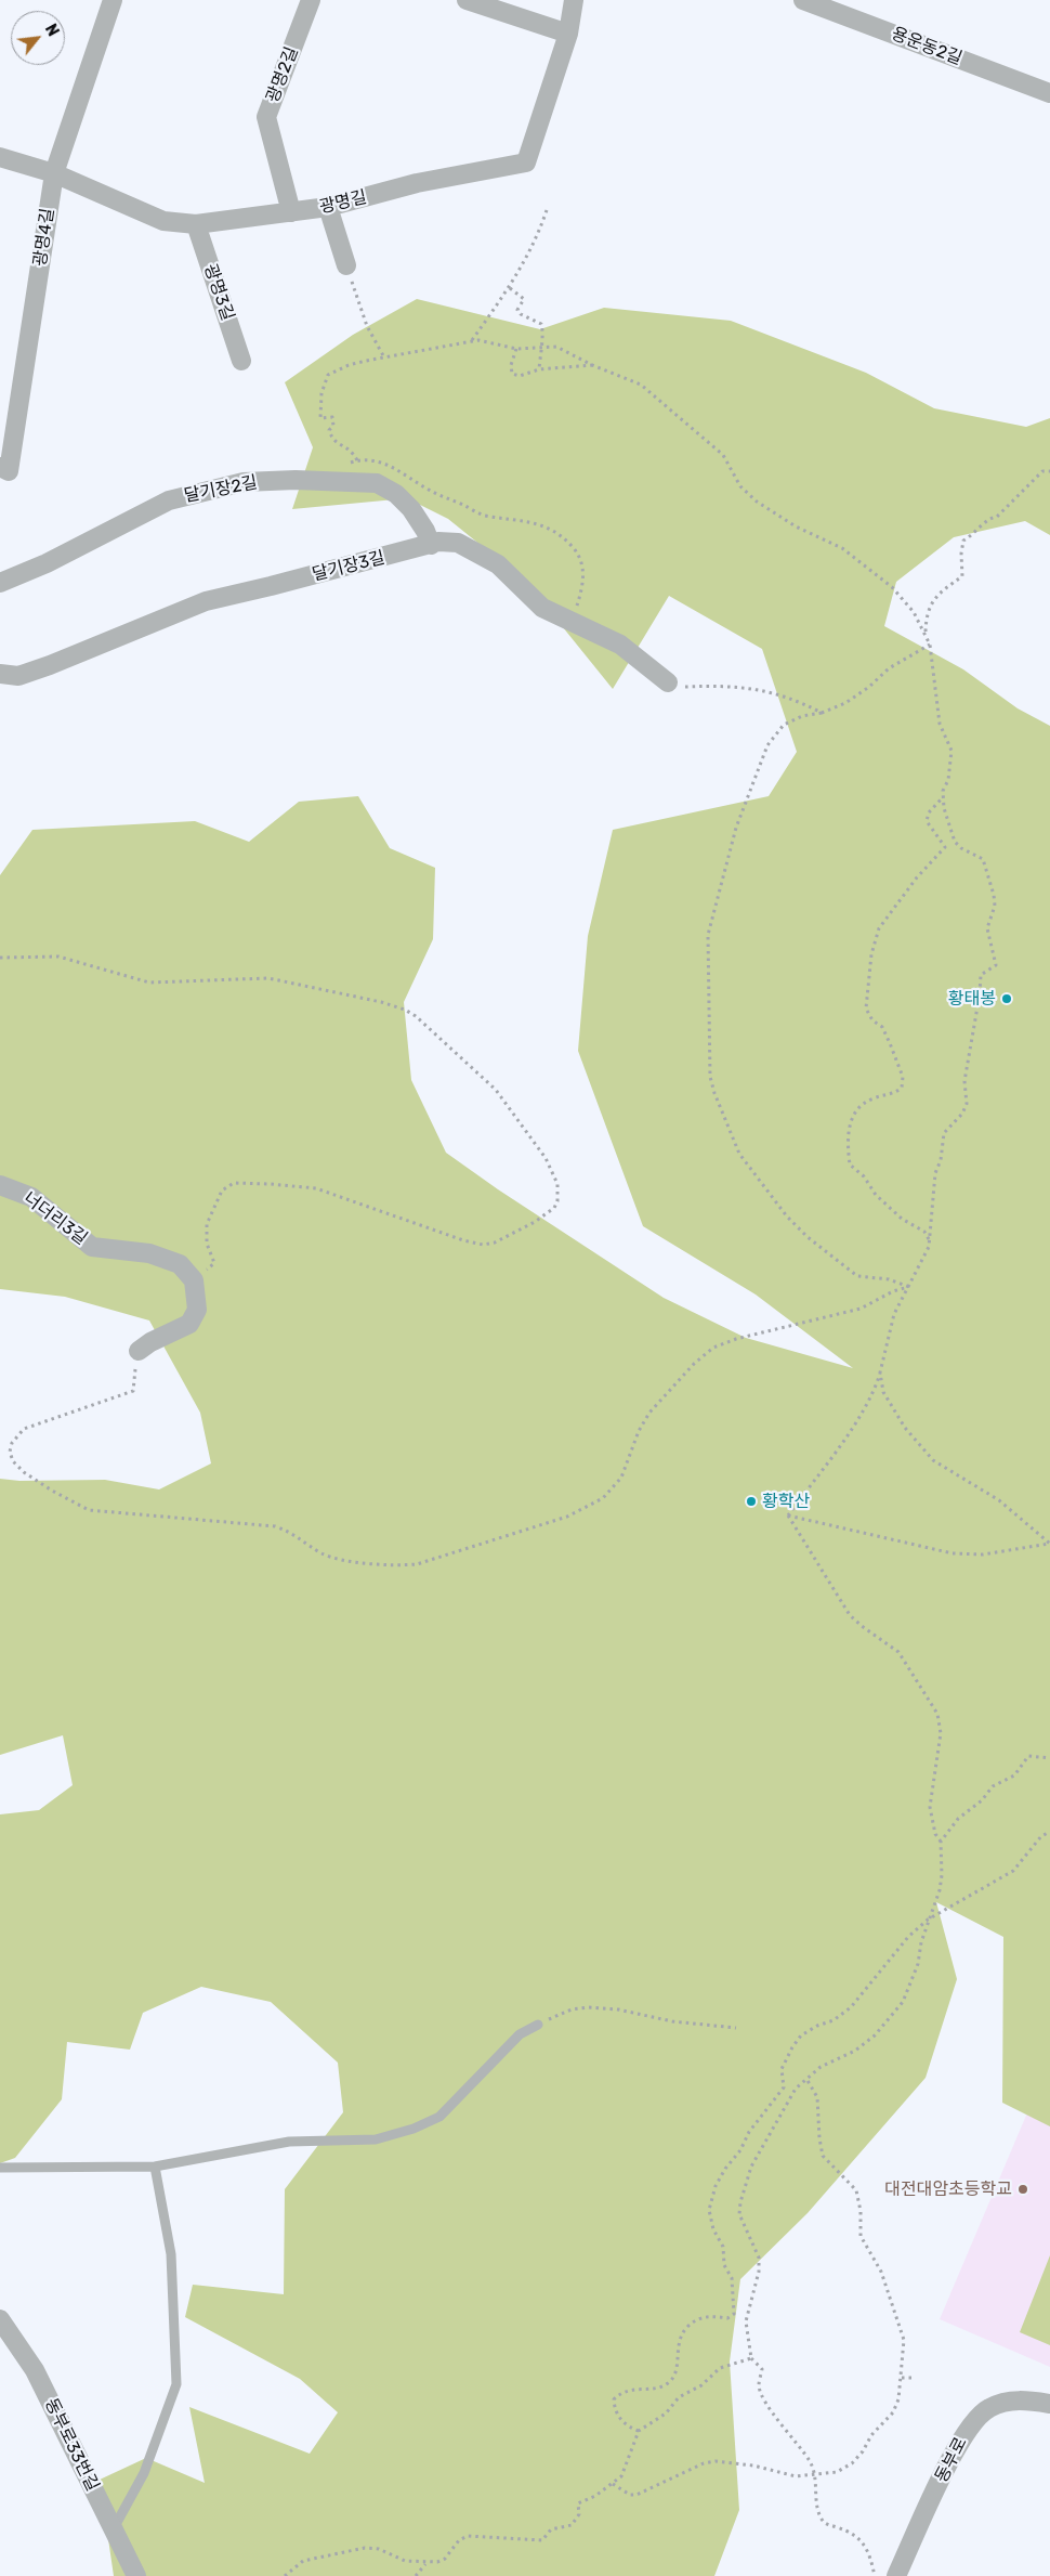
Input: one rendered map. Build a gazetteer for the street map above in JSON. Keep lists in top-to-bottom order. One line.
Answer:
{"streets":{"street":["용운동2길","광명2길","광명길","광명4길","광명3길","달기장2길","달기장3길","너더리3길","동부로33번길","동부로"]},"crossings":[["광명2길","광명길"],["광명길","광명4길"],["광명길","광명3길"],["달기장2길","달기장3길"]],"places":["황태봉","황학산","대전대암초등학교"],"north":"top right"}
